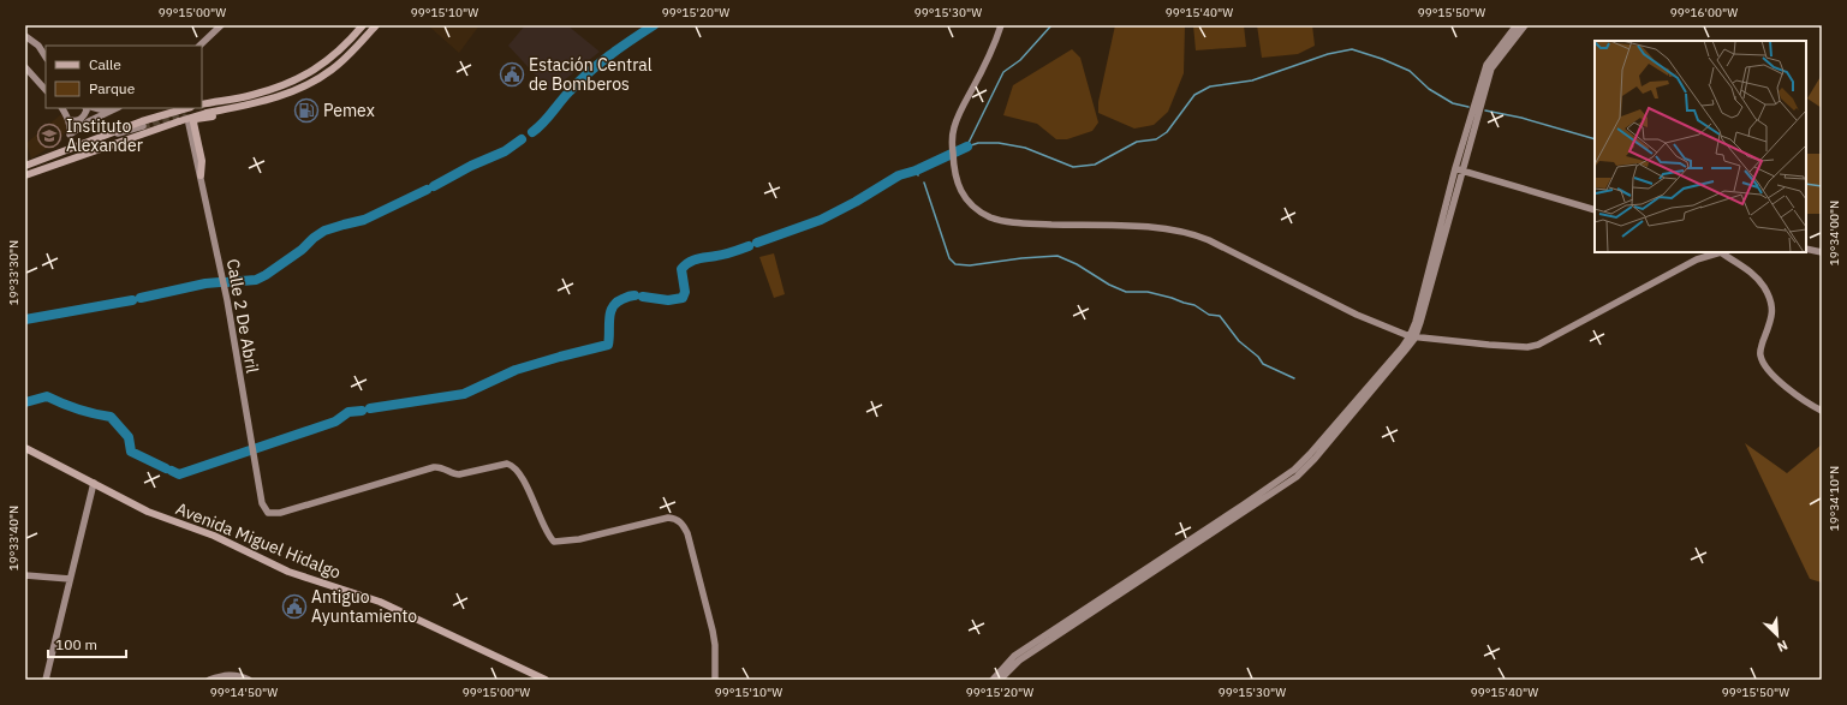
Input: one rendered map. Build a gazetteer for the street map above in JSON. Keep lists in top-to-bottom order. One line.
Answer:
{"streets":{"main road":["Calle 2 De Abril","Avenida Miguel Hidalgo"]},"places":{"public building":["Estación Central de Bomberos","Antiguo Ayuntamiento"],"fuel station":["Pemex"],"school or university":["Instituto Alexander"]},"legend":["Calle","Parque"],"scale_bar":"100 m","north":"bottom right","coordinates":["99°15'00\"W","99°15'10\"W","99°15'20\"W","99°15'30\"W","99°15'40\"W","99°15'50\"W","99°16'00\"W","19°34'00\"N","19°33'30\"N","19°34'10\"N","19°33'40\"N","99°14'50\"W"]}
